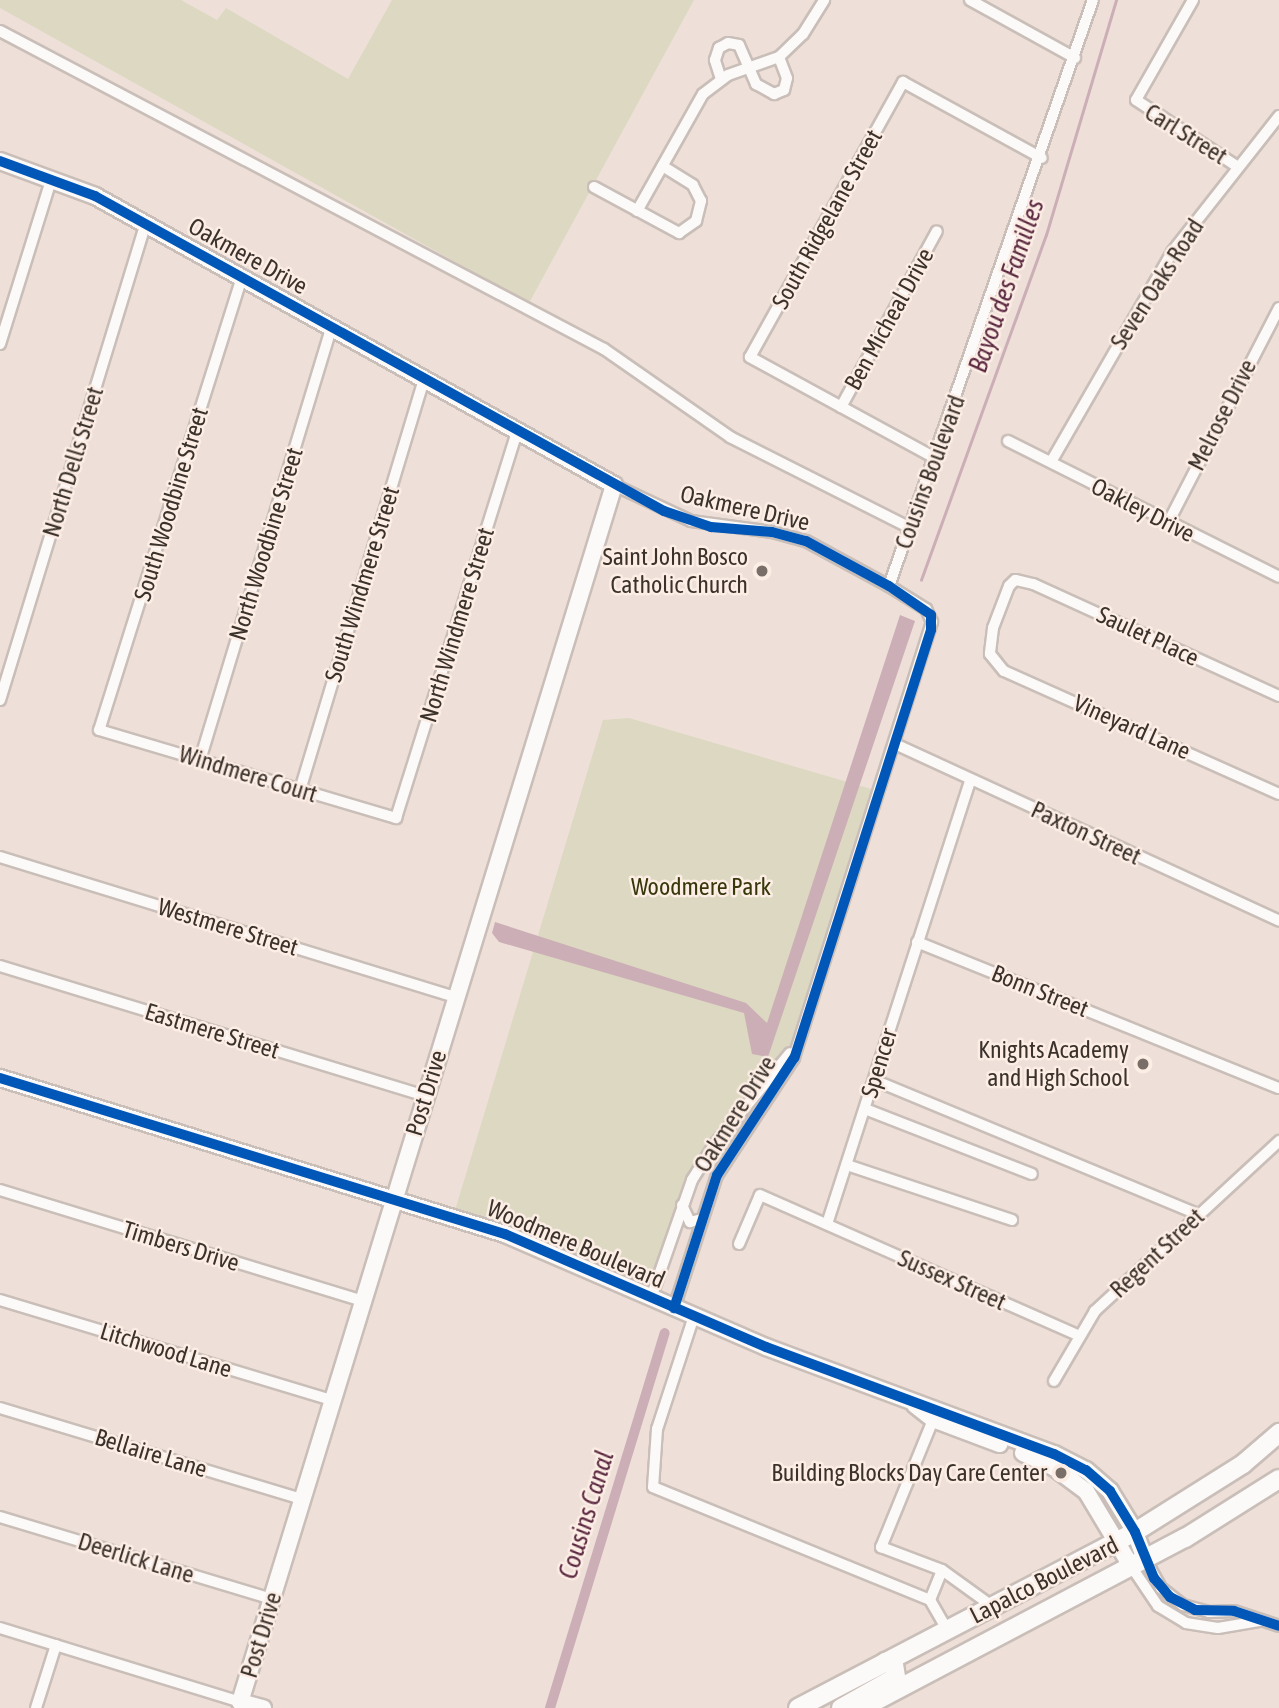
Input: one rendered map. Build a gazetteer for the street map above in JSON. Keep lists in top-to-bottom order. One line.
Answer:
{"streets":{"main road":["Lapalco Boulevard"],"street":["Carl Street","South Ridgelane Street","Oakmere Drive","Seven Oaks Road","Ben Micheal Drive","Melrose Drive","North Dells Street","Cousins Boulevard","South Woodbine Street","Oakley Drive","North Woodbine Street","South Windmere Street","North Windmere Street","Saulet Place","Vineyard Lane","Windmere Court","Paxton Street","Westmere Street","Bonn Street","Eastmere Street","Spencer","Post Drive","Woodmere Boulevard","Timbers Drive","Regent Street","Sussex Street","Litchwood Lane","Bellaire Lane","Deerlick Lane"]},"crossings":[["Carl Street","Seven Oaks Road"],["South Ridgelane Street","Ben Micheal Drive"],["South Ridgelane Street","Cousins Boulevard"],["Oakmere Drive","North Dells Street"],["Oakmere Drive","Cousins Boulevard"],["Oakmere Drive","South Woodbine Street"],["Oakmere Drive","North Woodbine Street"],["Oakmere Drive","South Windmere Street"],["Oakmere Drive","North Windmere Street"],["Oakmere Drive","Paxton Street"],["Oakmere Drive","Post Drive"],["Oakmere Drive","Woodmere Boulevard"],["Seven Oaks Road","Oakley Drive"],["Melrose Drive","Oakley Drive"],["South Woodbine Street","Windmere Court"],["North Woodbine Street","Windmere Court"],["South Windmere Street","Windmere Court"],["North Windmere Street","Windmere Court"],["Saulet Place","Vineyard Lane"],["Paxton Street","Spencer"],["Westmere Street","Post Drive"],["Bonn Street","Spencer"],["Eastmere Street","Post Drive"],["Spencer","Sussex Street"],["Post Drive","Woodmere Boulevard"],["Post Drive","Timbers Drive"],["Post Drive","Litchwood Lane"],["Post Drive","Bellaire Lane"],["Post Drive","Deerlick Lane"],["Woodmere Boulevard","Lapalco Boulevard"],["Regent Street","Sussex Street"]],"water":["Bayou des Familles","Cousins Canal"],"parks":["Woodmere Park"],"places":["Saint John Bosco Catholic Church","Knights Academy and High School","Building Blocks Day Care Center"]}
